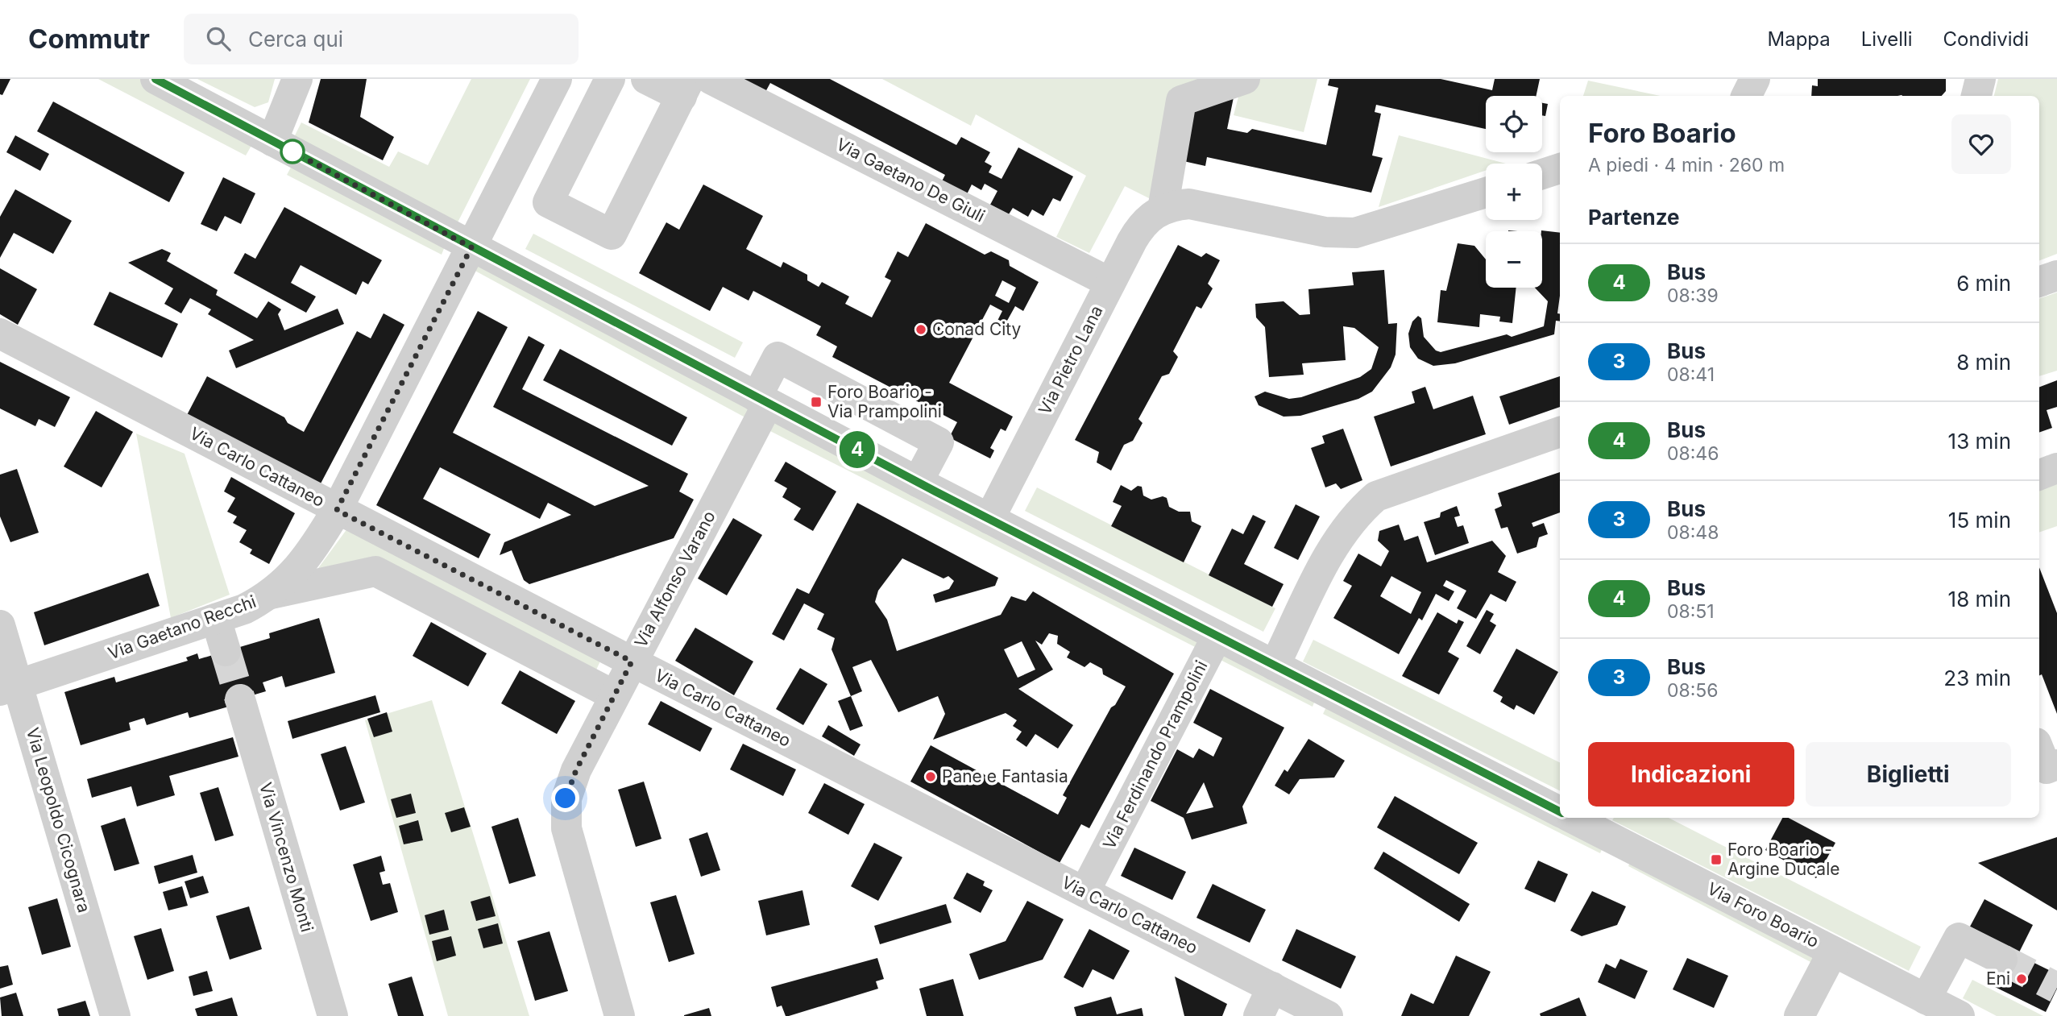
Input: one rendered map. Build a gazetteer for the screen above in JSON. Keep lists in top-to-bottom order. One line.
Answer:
{"streets":{"street":["Via Gaetano De Giuli","Via Pietro Lana","Via Carlo Cattaneo","Via Alfonso Varano","Via Gaetano Recchi","Via Ferdinando Prampolini","Via Leopoldo Cicognara","Via Vincenzo Monti","Via Foro Boario"]},"crossings":[["Via Gaetano De Giuli","Via Pietro Lana"],["Via Carlo Cattaneo","Via Alfonso Varano"],["Via Carlo Cattaneo","Via Gaetano Recchi"],["Via Carlo Cattaneo","Via Ferdinando Prampolini"],["Via Gaetano Recchi","Via Leopoldo Cicognara"]],"places":{"other":["Conad City","Pane e Fantasia","Eni"],"transit":["Foro Boario - Via Prampolini","Foro Boario - Argine Ducale"]},"lines":["bus line 4"],"page":{"header":"Commutr","search":"Cerca qui","nav":["Mappa","Livelli","Condividi"],"on_map":"4","map_buttons":["+","−"],"heading":[["Foro Boario","A piedi · 4 min · 260 m"],"Partenze"],"list":[{"mark":"4","name":"Bus","note":"08:39","value":"6 min"},{"mark":"3","name":"Bus","note":"08:41","value":"8 min"},{"mark":"4","name":"Bus","note":"08:46","value":"13 min"},{"mark":"3","name":"Bus","note":"08:48","value":"15 min"},{"mark":"4","name":"Bus","note":"08:51","value":"18 min"},{"mark":"3","name":"Bus","note":"08:56","value":"23 min"}],"buttons":["Indicazioni","Biglietti"]}}
